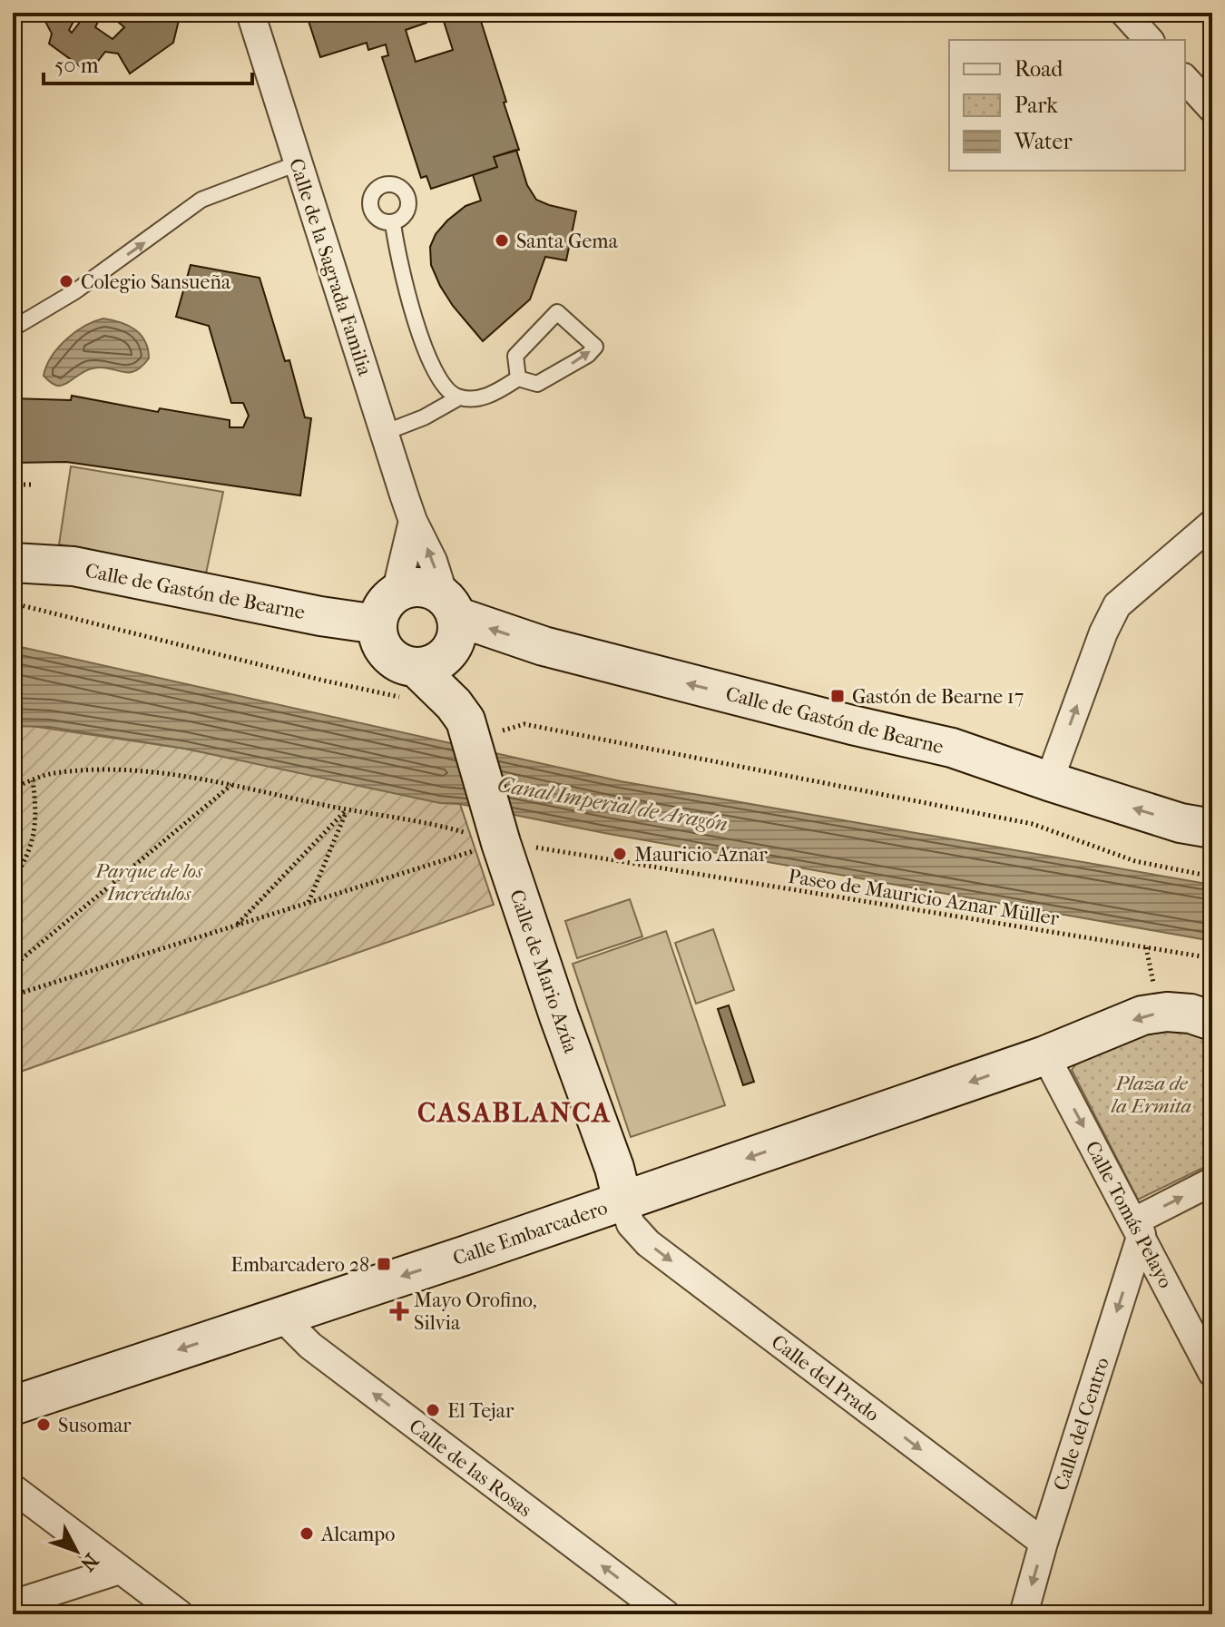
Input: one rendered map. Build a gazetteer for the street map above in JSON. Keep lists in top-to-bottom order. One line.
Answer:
{"streets":{"street":["Calle de la Sagrada Familia","Calle de Gastón de Bearne","Calle de Mario Azúa","Calle Tomás Pelayo","Calle Embarcadero","Calle del Prado","Calle del Centro","Calle de las Rosas"],"path":["Paseo de Mauricio Aznar Müller"]},"crossings":[["Calle de la Sagrada Familia","Calle de Gastón de Bearne"],["Calle de la Sagrada Familia","Calle de Mario Azúa"],["Calle de Gastón de Bearne","Calle de Mario Azúa"],["Paseo de Mauricio Aznar Müller","Calle de Mario Azúa"],["Calle de Mario Azúa","Calle Embarcadero"],["Calle de Mario Azúa","Calle del Prado"],["Calle Tomás Pelayo","Calle Embarcadero"],["Calle Tomás Pelayo","Calle del Centro"],["Calle Embarcadero","Calle del Prado"],["Calle Embarcadero","Calle de las Rosas"],["Calle del Prado","Calle del Centro"]],"one_way":["Calle de Gastón de Bearne","Calle Tomás Pelayo","Calle Embarcadero","Calle del Prado","Calle del Centro","Calle de las Rosas"],"districts":["CASABLANCA"],"water":["Canal Imperial de Aragón"],"parks":["Parque de los Incrédulos","Plaza de la Ermita"],"places":{"other":["Santa Gema","Colegio Sansueña","Mauricio Aznar","El Tejar","Susomar","Alcampo"],"transit":["Gastón de Bearne 17","Embarcadero 28"],"health":["Mayo Orofino, Silvia"]},"legend":["Road","Park","Water"],"scale_bar":"50 m","north":"bottom right"}
